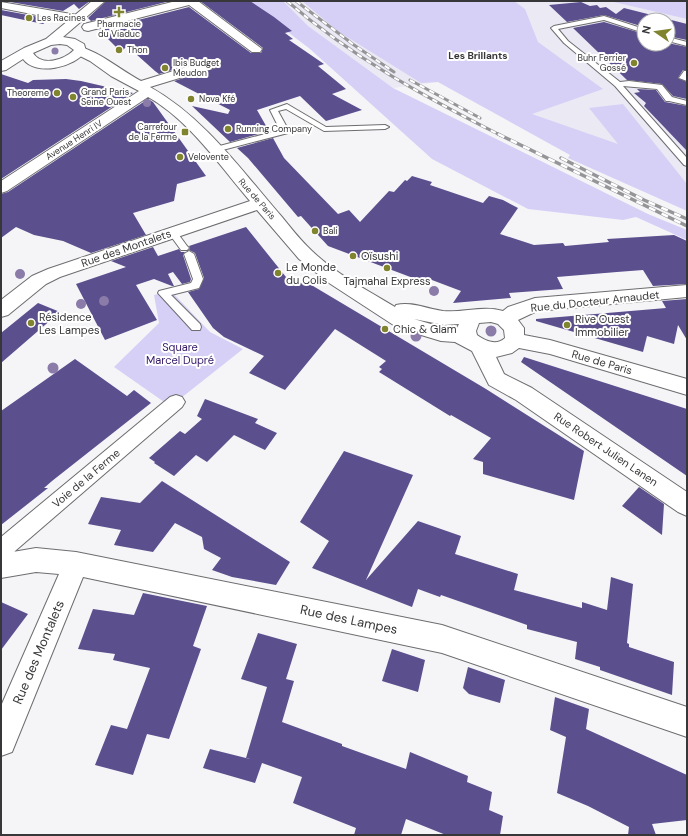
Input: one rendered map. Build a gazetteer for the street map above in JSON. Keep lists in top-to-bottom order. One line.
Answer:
{"streets":{"street":["Avenue Henri IV","Rue de Paris","Rue des Montalets","Rue du Docteur Arnaudet","Rue Robert Julien Lanen","Voie de la Ferme","Rue des Lampes"]},"crossings":[["Avenue Henri IV","Rue de Paris"],["Rue de Paris","Rue des Montalets"],["Rue de Paris","Rue du Docteur Arnaudet"],["Rue de Paris","Rue Robert Julien Lanen"],["Rue des Montalets","Rue des Lampes"],["Rue du Docteur Arnaudet","Rue Robert Julien Lanen"]],"districts":["Les Brillants"],"parks":["Square Marcel Dupré"],"places":{"health":["Pharmacie du Viaduc"],"other":["Les Racines","Thon","Buhr Ferrier Gossé","Ibis Budget Meudon","Theoreme","Grand Paris Seine Ouest","Nova Kfé","Running Company","Velovente","Bali","Oïsushi","Tajmahal Express","Le Monde du Colis","Résidence Les Lampes","Rive Ouest Immobilier","Chic & Glam"],"transit":["Carrefour de la Ferme"]},"north":"left"}
